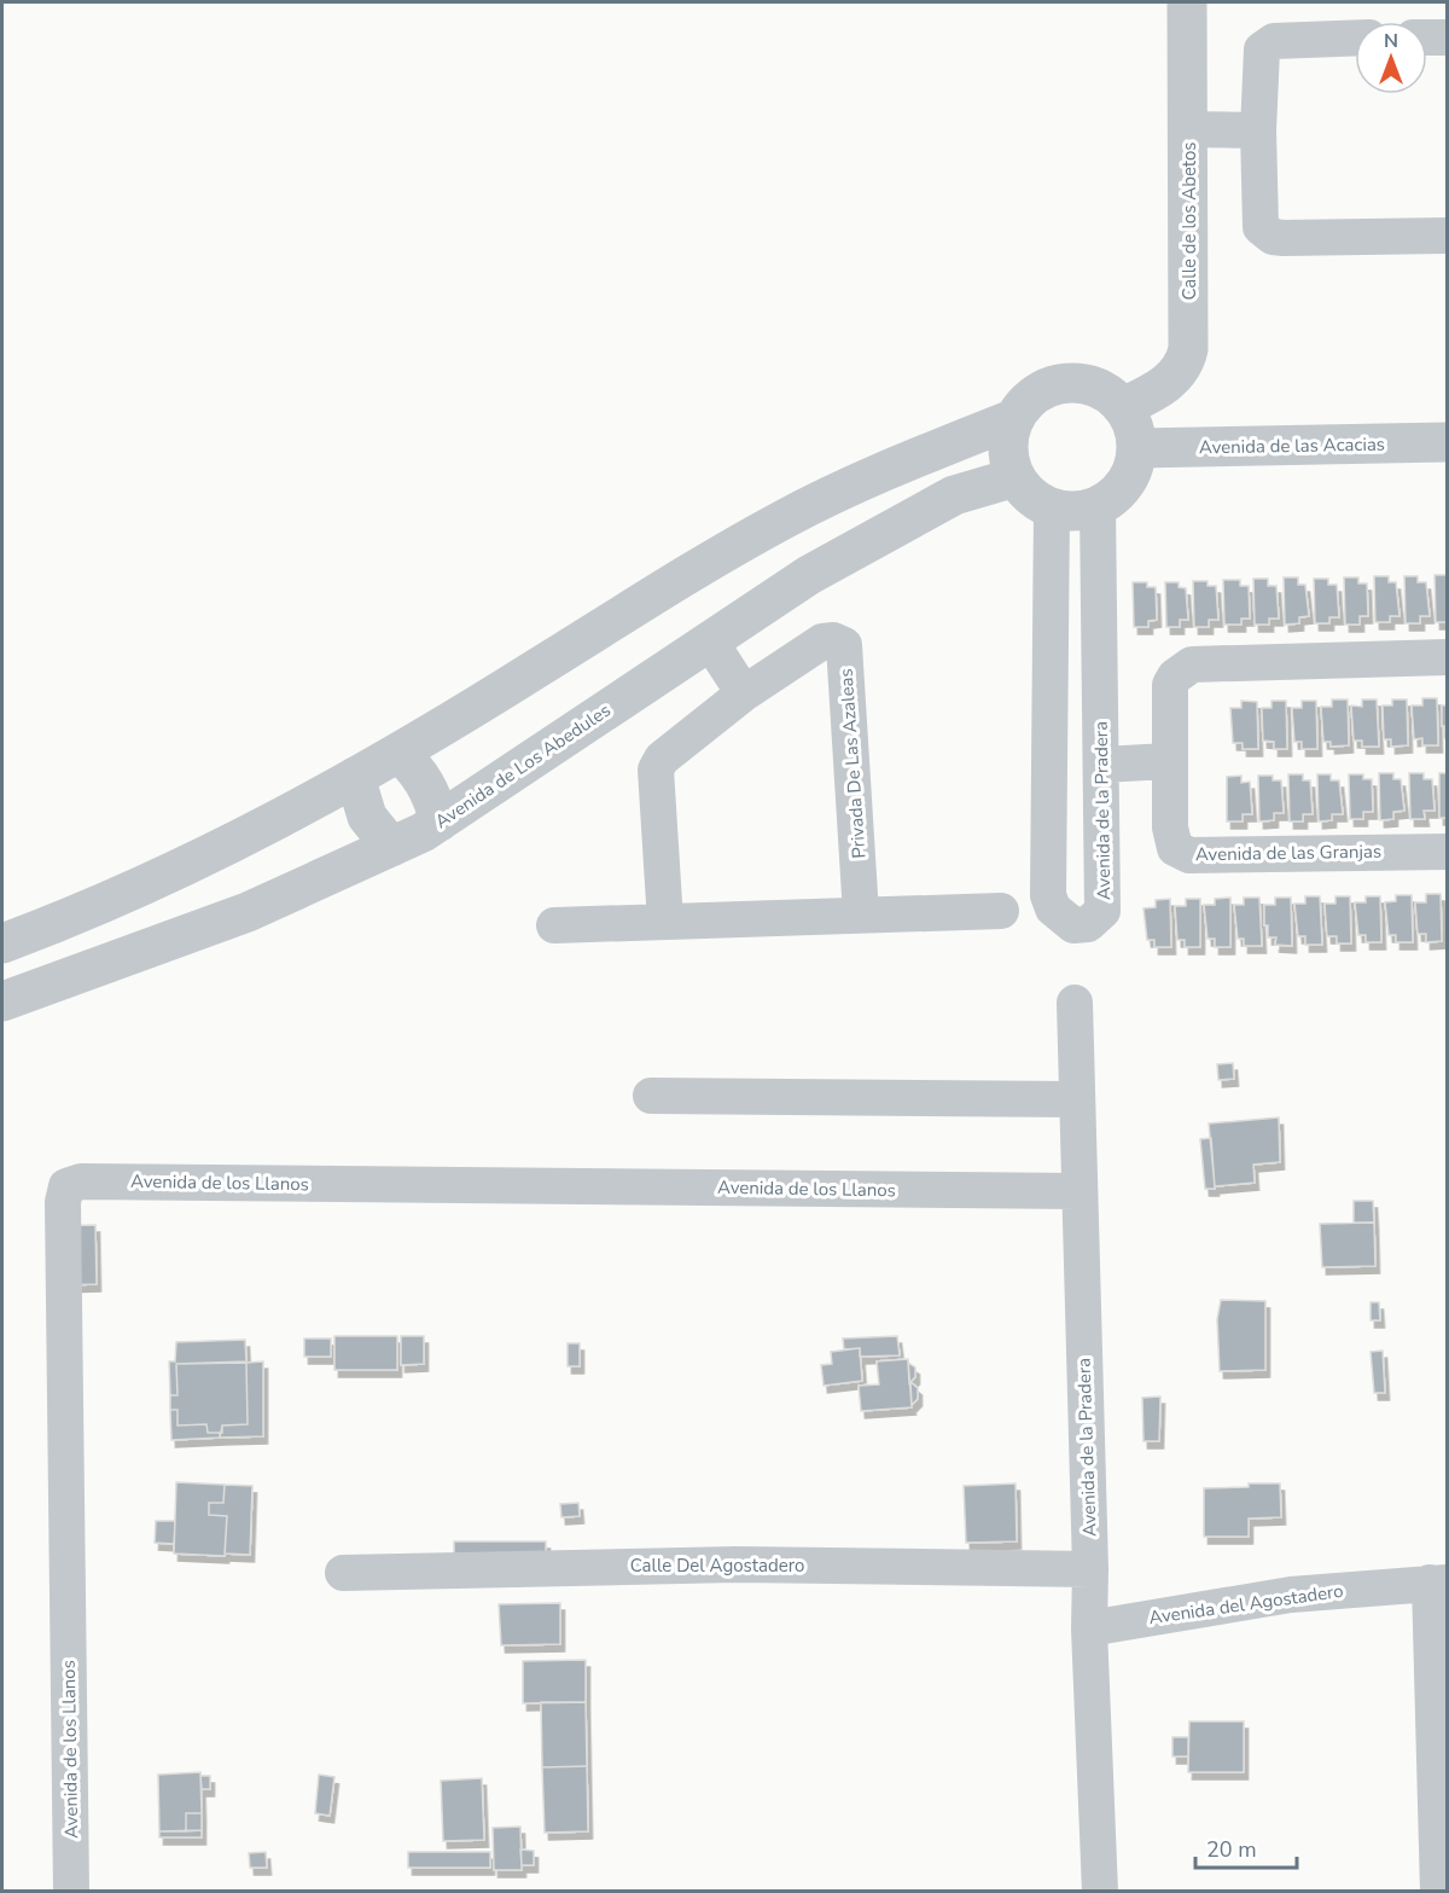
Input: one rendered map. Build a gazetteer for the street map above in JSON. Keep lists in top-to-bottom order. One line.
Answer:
{"streets":{"street":["Calle de los Abetos","Avenida de las Acacias","Privada De Las Azaleas","Avenida de Los Abedules","Avenida de la Pradera","Avenida de las Granjas","Avenida de los Llanos","Calle Del Agostadero","Avenida del Agostadero"]},"crossings":[["Calle de los Abetos","Avenida de las Acacias"],["Calle de los Abetos","Avenida de Los Abedules"],["Calle de los Abetos","Avenida de la Pradera"],["Avenida de las Acacias","Avenida de Los Abedules"],["Avenida de las Acacias","Avenida de la Pradera"],["Avenida de Los Abedules","Avenida de la Pradera"],["Avenida de la Pradera","Avenida de los Llanos"],["Avenida de la Pradera","Calle Del Agostadero"],["Avenida de la Pradera","Avenida del Agostadero"]],"scale_bar":"20 m","north":"top"}
